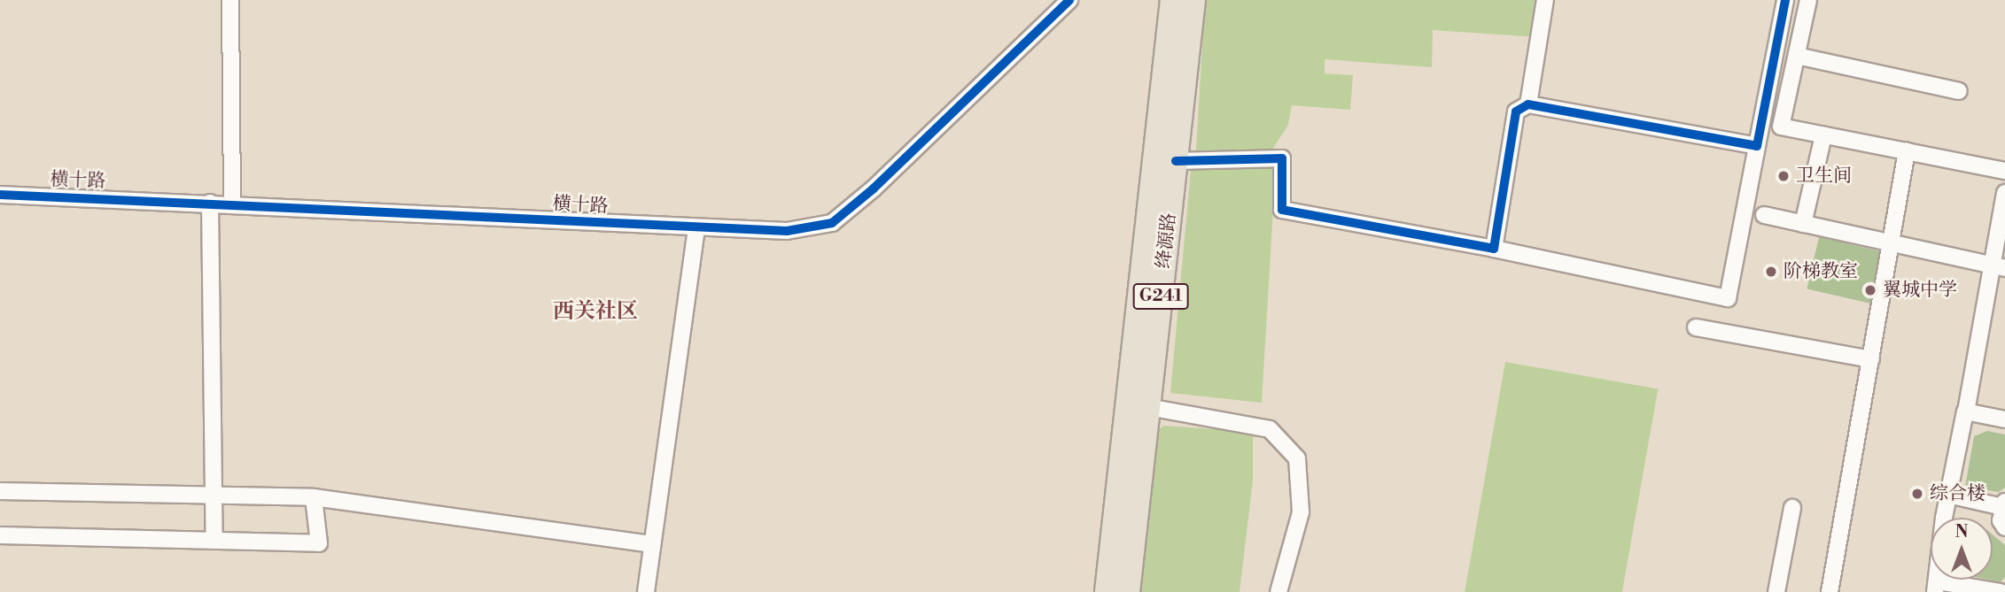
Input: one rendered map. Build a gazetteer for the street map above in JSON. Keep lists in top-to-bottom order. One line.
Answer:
{"streets":{"highway":["绛源路","G241"],"street":["横十路"]},"districts":["西关社区"],"places":["卫生间","阶梯教室","翼城中学","综合楼"],"north":"top"}
